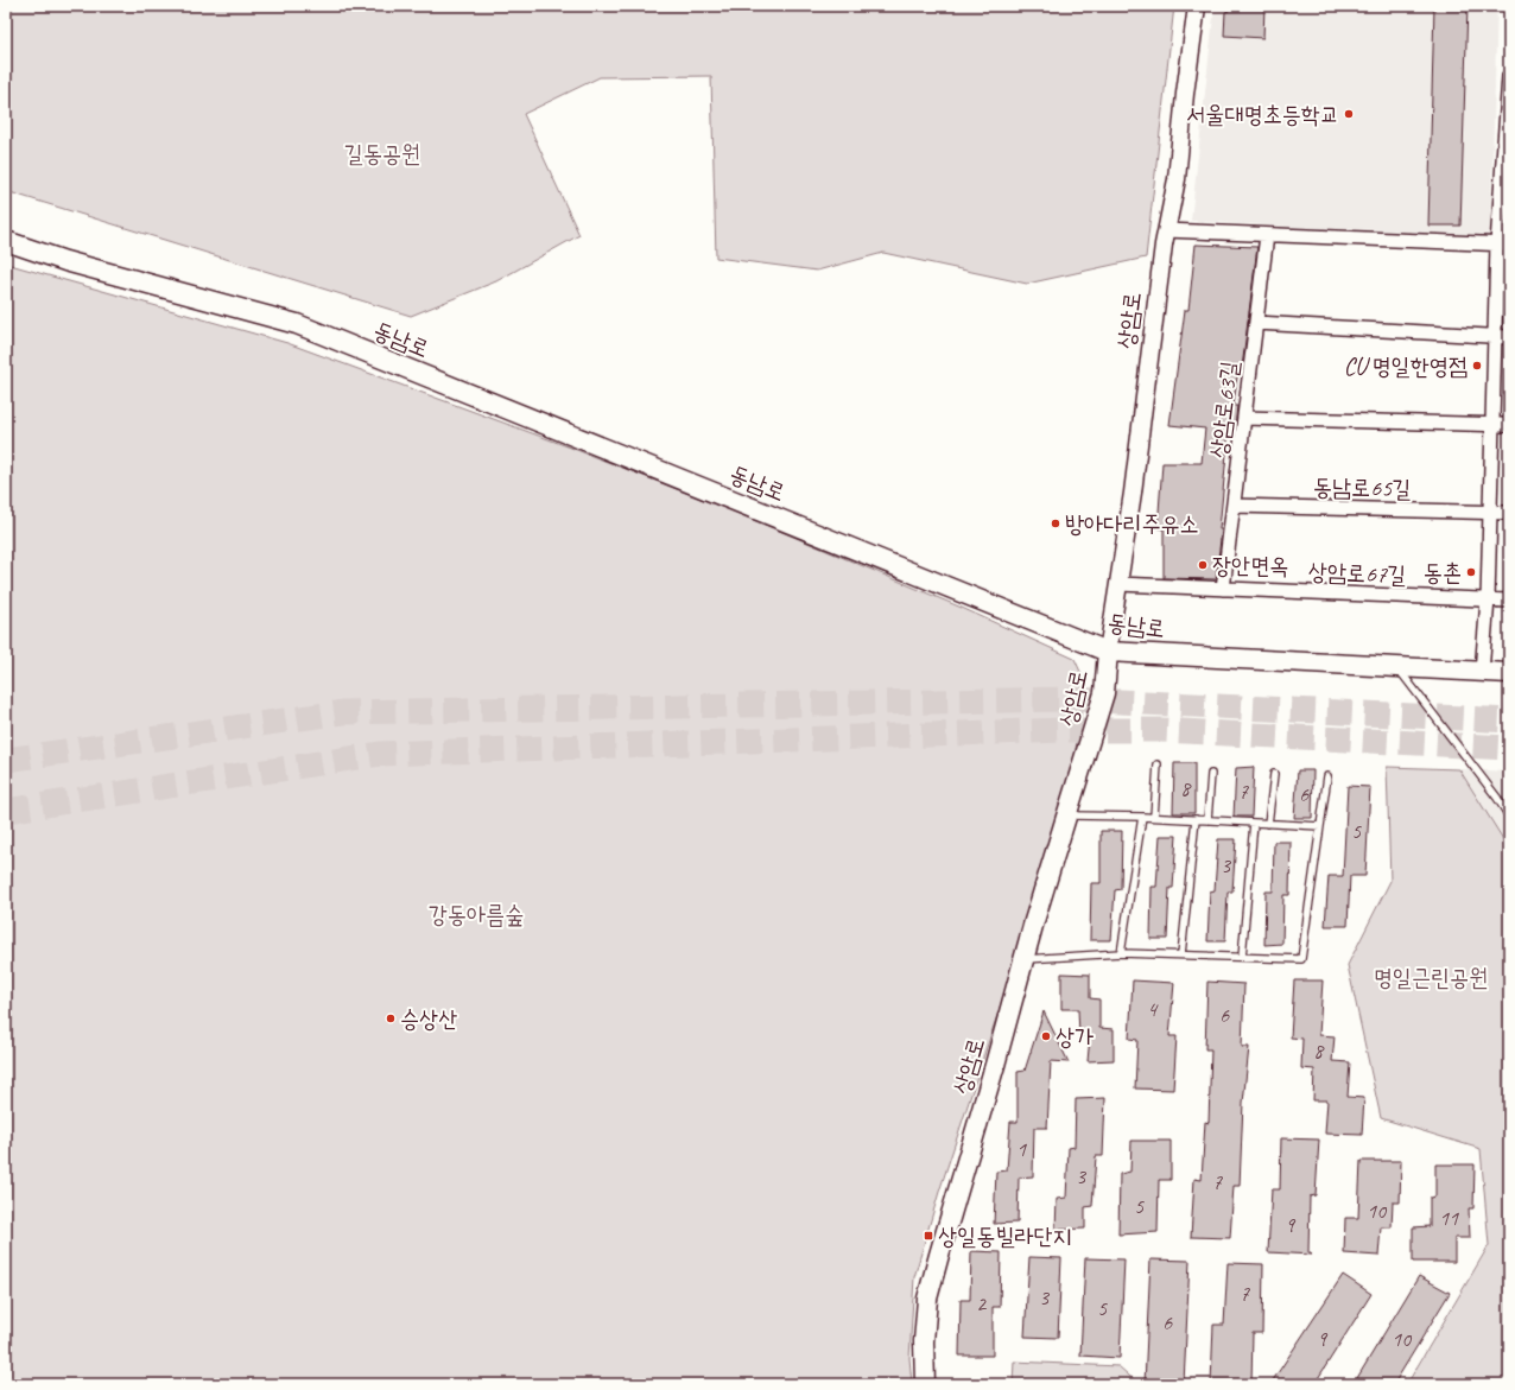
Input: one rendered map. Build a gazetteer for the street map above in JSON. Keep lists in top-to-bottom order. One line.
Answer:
{"streets":{"main road":["상암로","동남로"],"street":["상암로63길","동남로65길","상암로67길"]},"crossings":[["상암로","동남로"],["상암로","상암로67길"],["상암로63길","동남로65길"],["상암로63길","상암로67길"]],"parks":["길동공원","강동아름숲","명일근린공원"],"places":{"other":["서울대명초등학교","CU 명일한영점","방아다리주유소","장안면옥","동촌","승상산","상가"],"transit":["상일동빌라단지"]},"house_numbers":["8","7","6","5","3","4","6","8","1","3","7","5","10","11","9","7","3","2","5","6","9","10"]}
